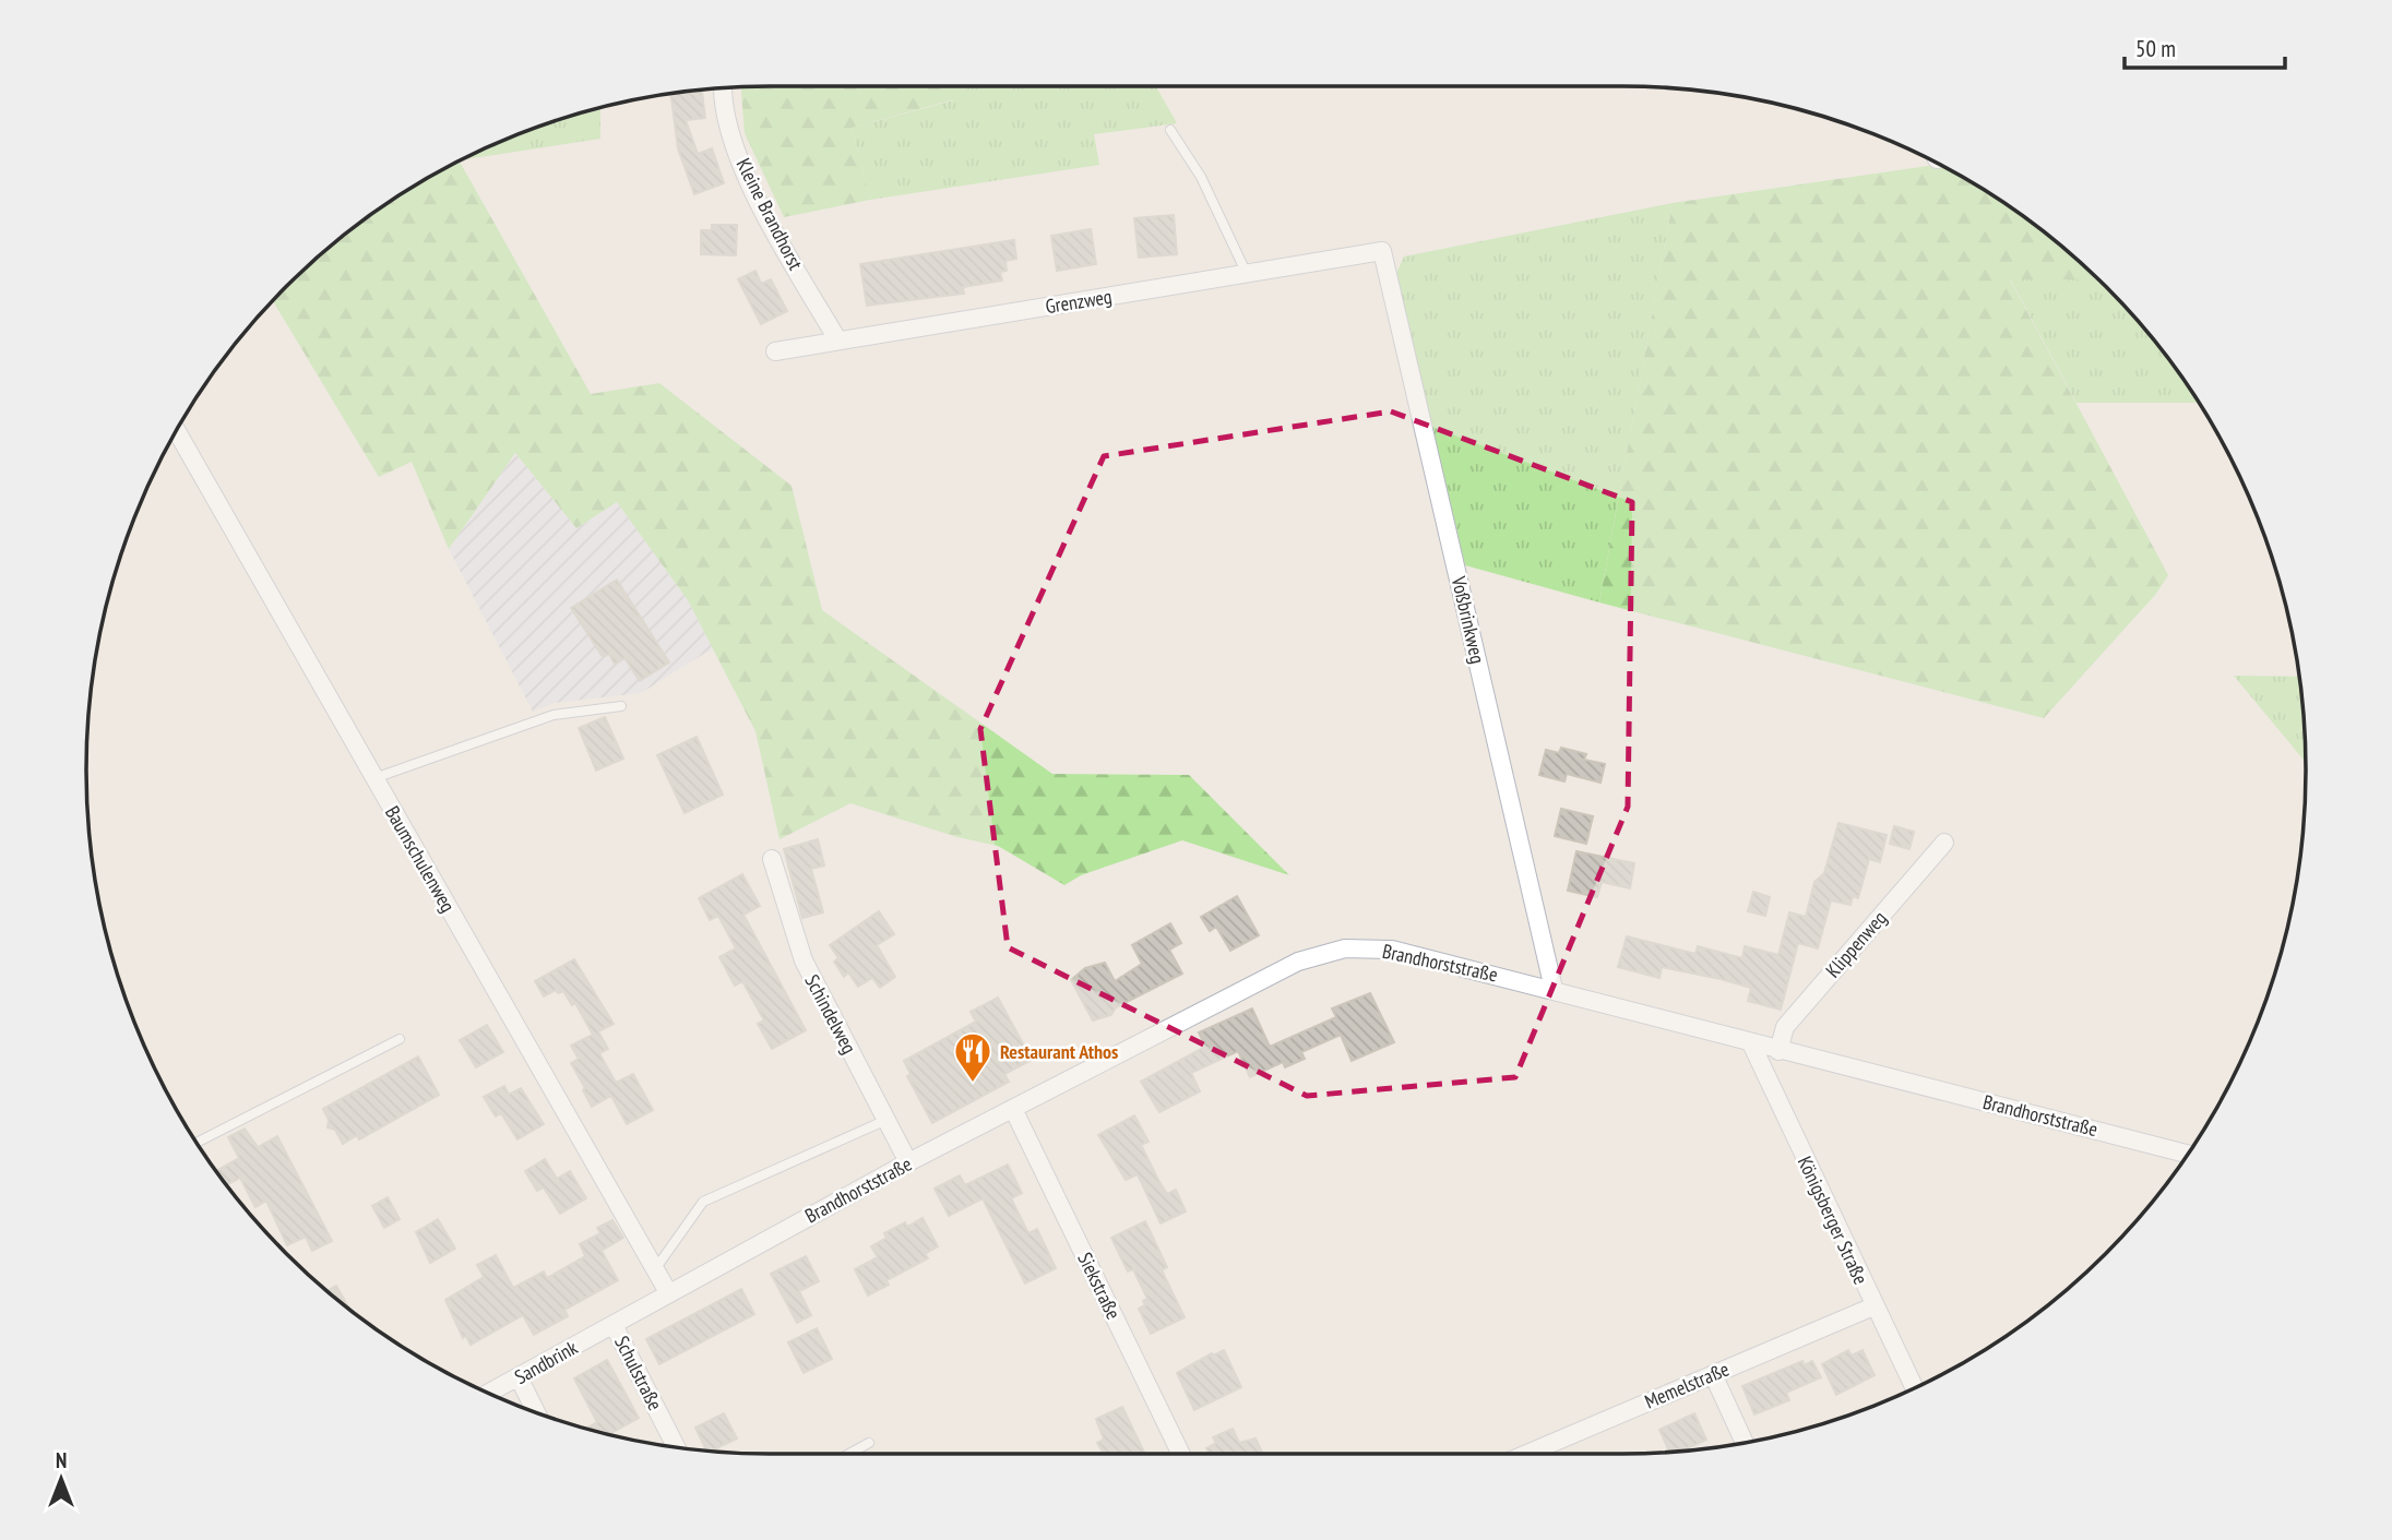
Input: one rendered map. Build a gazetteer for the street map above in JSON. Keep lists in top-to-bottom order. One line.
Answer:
{"streets":{"street":["Kleine Brandhorst","Grenzweg","Voßbrinkweg","Baumschulenweg","Klippenweg","Brandhorststraße","Schindelweg","Königsberger Straße","Siekstraße","Sandbrink","Schulstraße","Memelstraße"]},"crossings":[["Kleine Brandhorst","Grenzweg"],["Grenzweg","Voßbrinkweg"],["Voßbrinkweg","Brandhorststraße"],["Baumschulenweg","Brandhorststraße"],["Klippenweg","Brandhorststraße"],["Brandhorststraße","Schindelweg"],["Brandhorststraße","Königsberger Straße"],["Brandhorststraße","Siekstraße"],["Brandhorststraße","Sandbrink"],["Brandhorststraße","Schulstraße"],["Königsberger Straße","Memelstraße"],["Sandbrink","Schulstraße"]],"places":{"restaurant":["Restaurant Athos"]},"scale_bar":"50 m","north":"top"}
